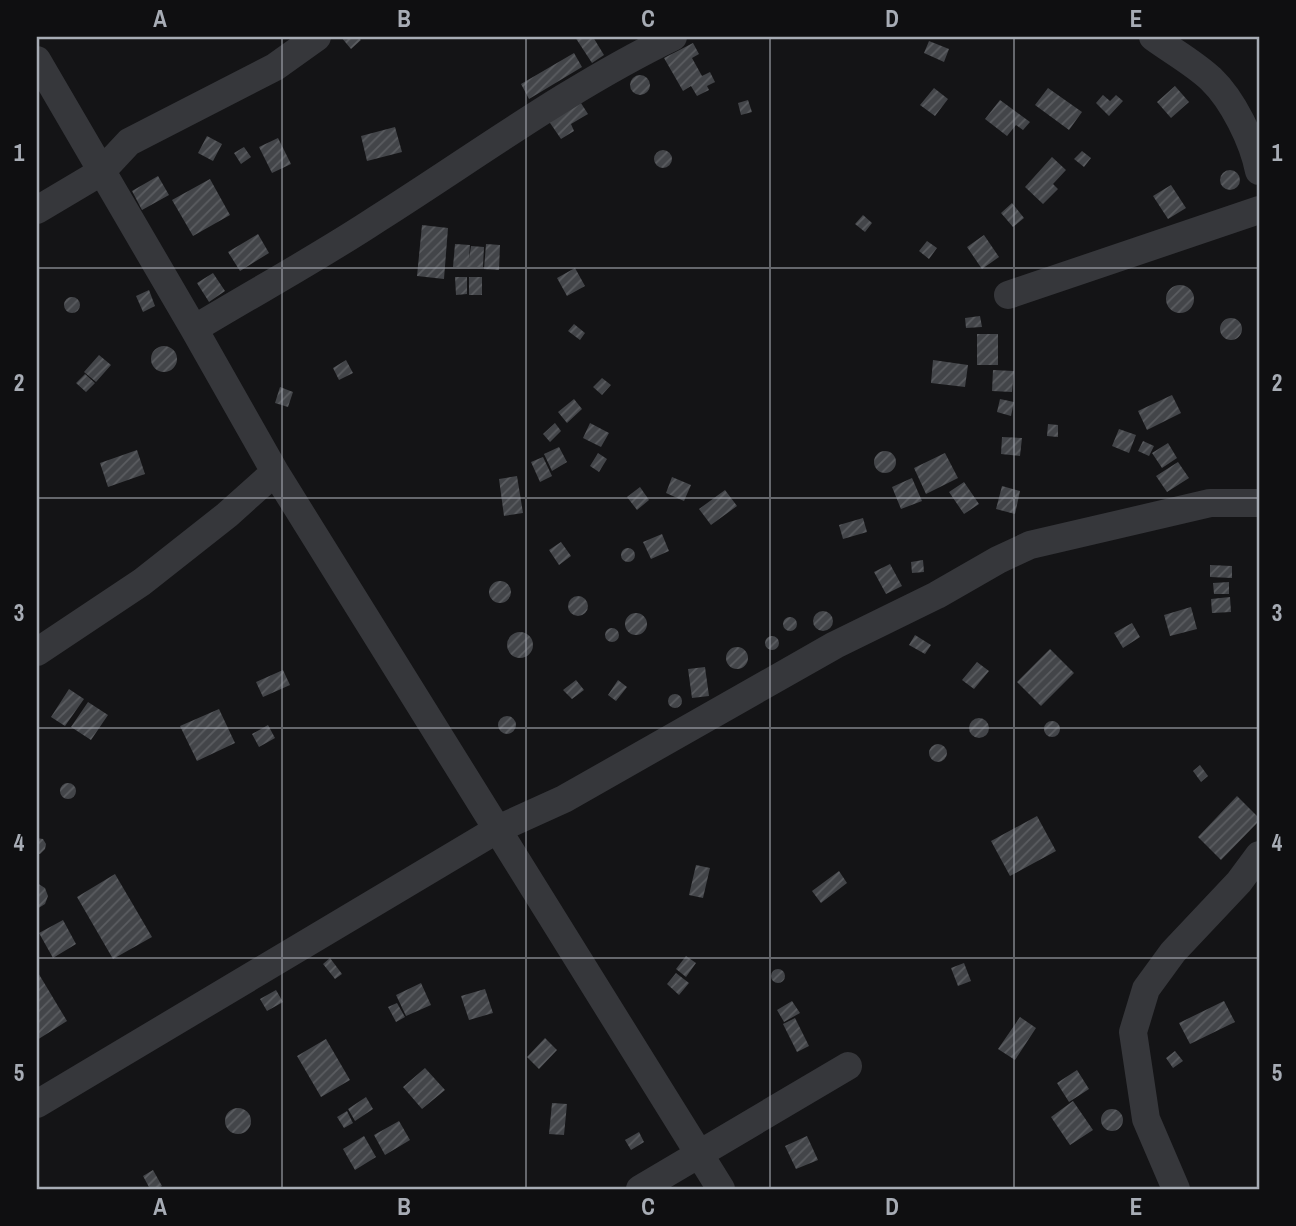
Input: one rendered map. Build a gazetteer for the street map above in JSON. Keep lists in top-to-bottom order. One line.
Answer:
{"grid":{"columns":["A","B","C","D","E"],"rows":["1","2","3","4","5"]}}
